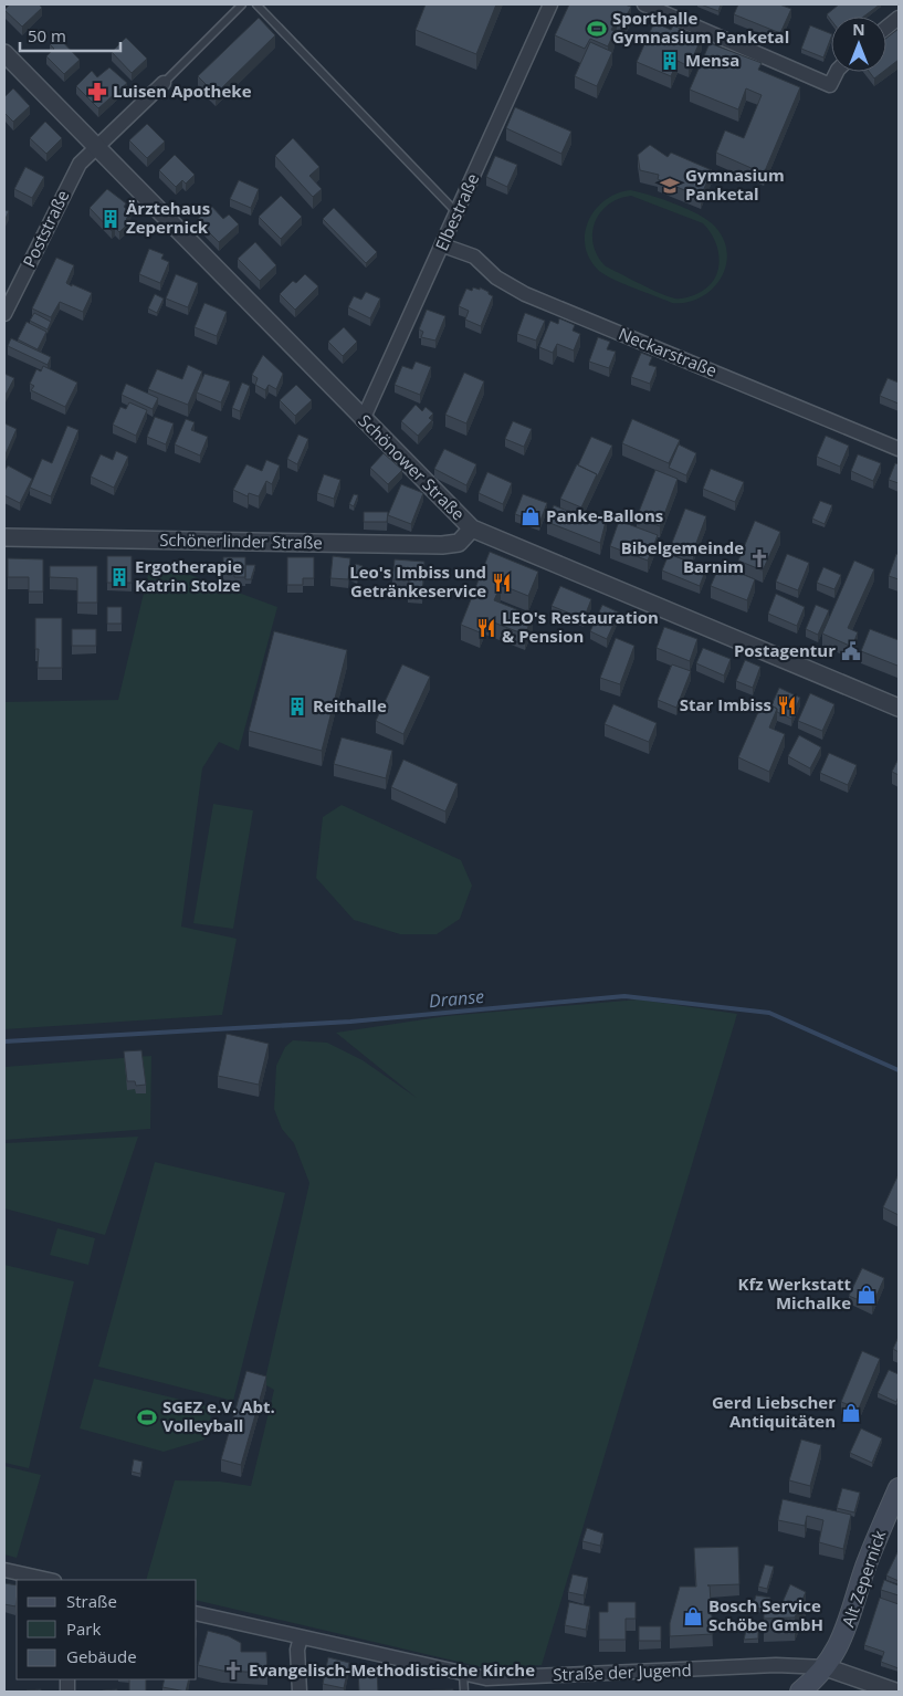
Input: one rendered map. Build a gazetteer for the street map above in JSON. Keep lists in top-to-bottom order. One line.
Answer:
{"streets":{"main road":["Alt Zepernick"],"street":["Elbestraße","Poststraße","Neckarstraße","Schönower Straße","Schönerlinder Straße","Straße der Jugend"]},"crossings":[["Elbestraße","Neckarstraße"],["Elbestraße","Schönower Straße"],["Poststraße","Schönower Straße"],["Schönower Straße","Schönerlinder Straße"],["Alt Zepernick","Straße der Jugend"]],"water":["Dranse"],"places":{"sports":["Sporthalle Gymnasium Panketal","SGEZ e.V. Abt. Volleyball"],"building":["Mensa","Ärztehaus Zepernick","Ergotherapie Katrin Stolze","Reithalle"],"pharmacy":["Luisen Apotheke"],"school or university":["Gymnasium Panketal"],"shop":["Panke-Ballons","Kfz Werkstatt Michalke","Gerd Liebscher Antiquitäten","Bosch Service Schöbe GmbH"],"church":["Bibelgemeinde Barnim","Evangelisch-Methodistische Kirche"],"restaurant":["Leo's Imbiss und Getränkeservice","LEO's Restauration & Pension","Star Imbiss"],"public building":["Postagentur"]},"legend":["Straße","Park","Gebäude"],"scale_bar":"50 m","north":"top"}
